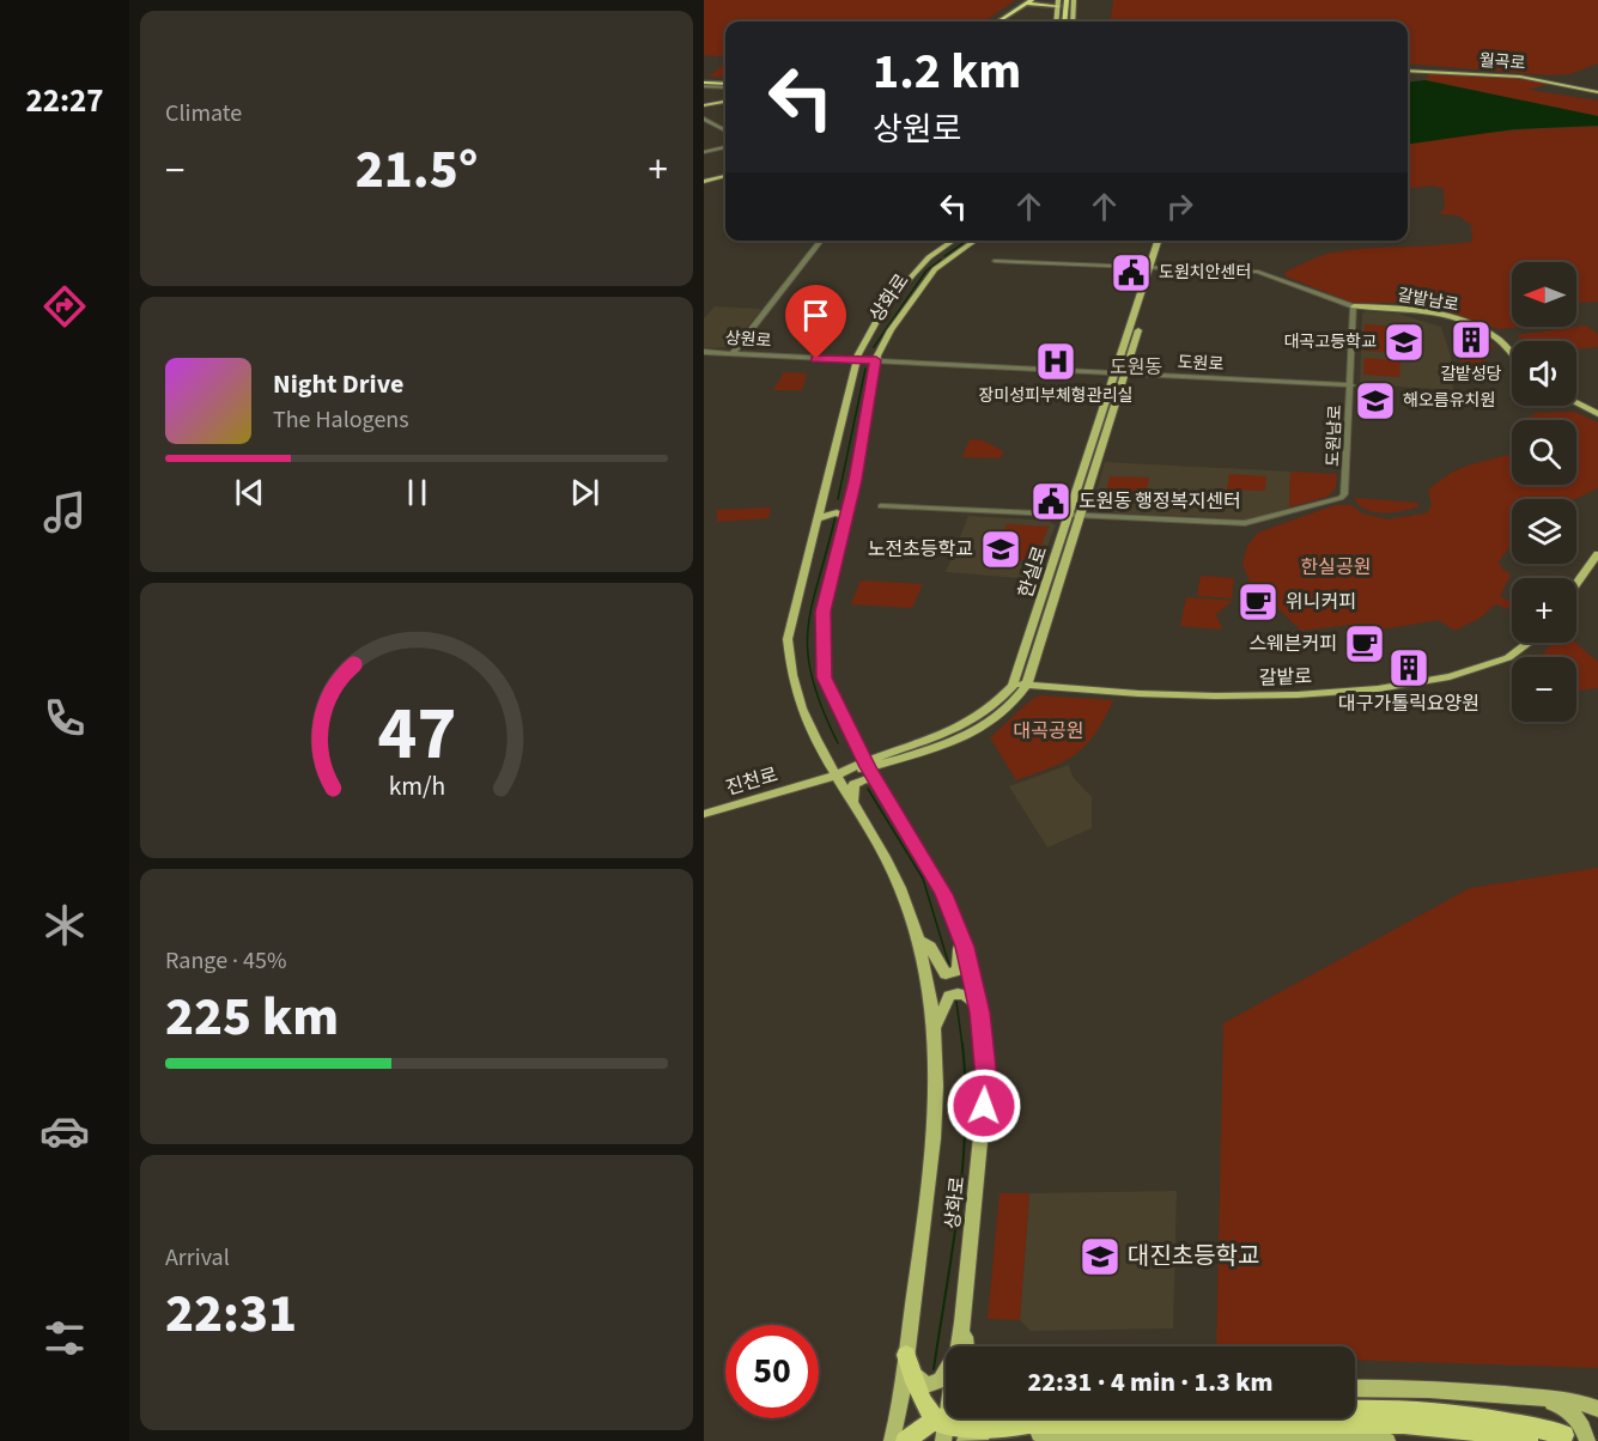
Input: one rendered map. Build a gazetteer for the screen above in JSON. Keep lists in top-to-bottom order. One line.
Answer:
{"streets":{"main road":["월곡로","상화로","갈밭남로","한실로","갈밭로","진천로"],"street":["상원로","도원로","도원남로"]},"crossings":[["상화로","상원로"],["상화로","도원로"],["상화로","한실로"],["상화로","진천로"],["갈밭남로","도원남로"],["상원로","도원로"],["도원로","도원남로"],["도원로","한실로"],["도원남로","한실로"],["한실로","갈밭로"],["한실로","진천로"]],"districts":["도원동"],"parks":["한실공원","대곡공원"],"places":{"public building":["도원치안센터","도원동 행정복지센터"],"building":["갈밭성당","대구가톨릭요양원"],"school or university":["대곡고등학교","해오름유치원","노전초등학교","대진초등학교"],"hospital":["장미성피부체형관리실"],"cafe":["위니커피","스웨븐커피"]},"north":"left","page":{"tabs":"22:27","tile":["Climate",["Range · 45%","225 km"],["Arrival","22:31"]],"turn":["1.2 km","상원로"],"heat":["−","21.5°","+"],"map_buttons":["+","−"],"song":["Night Drive","The Halogens"],"limit":"50","trip":"22:31 · 4 min · 1.3 km","gauge":["47","km/h"]}}
